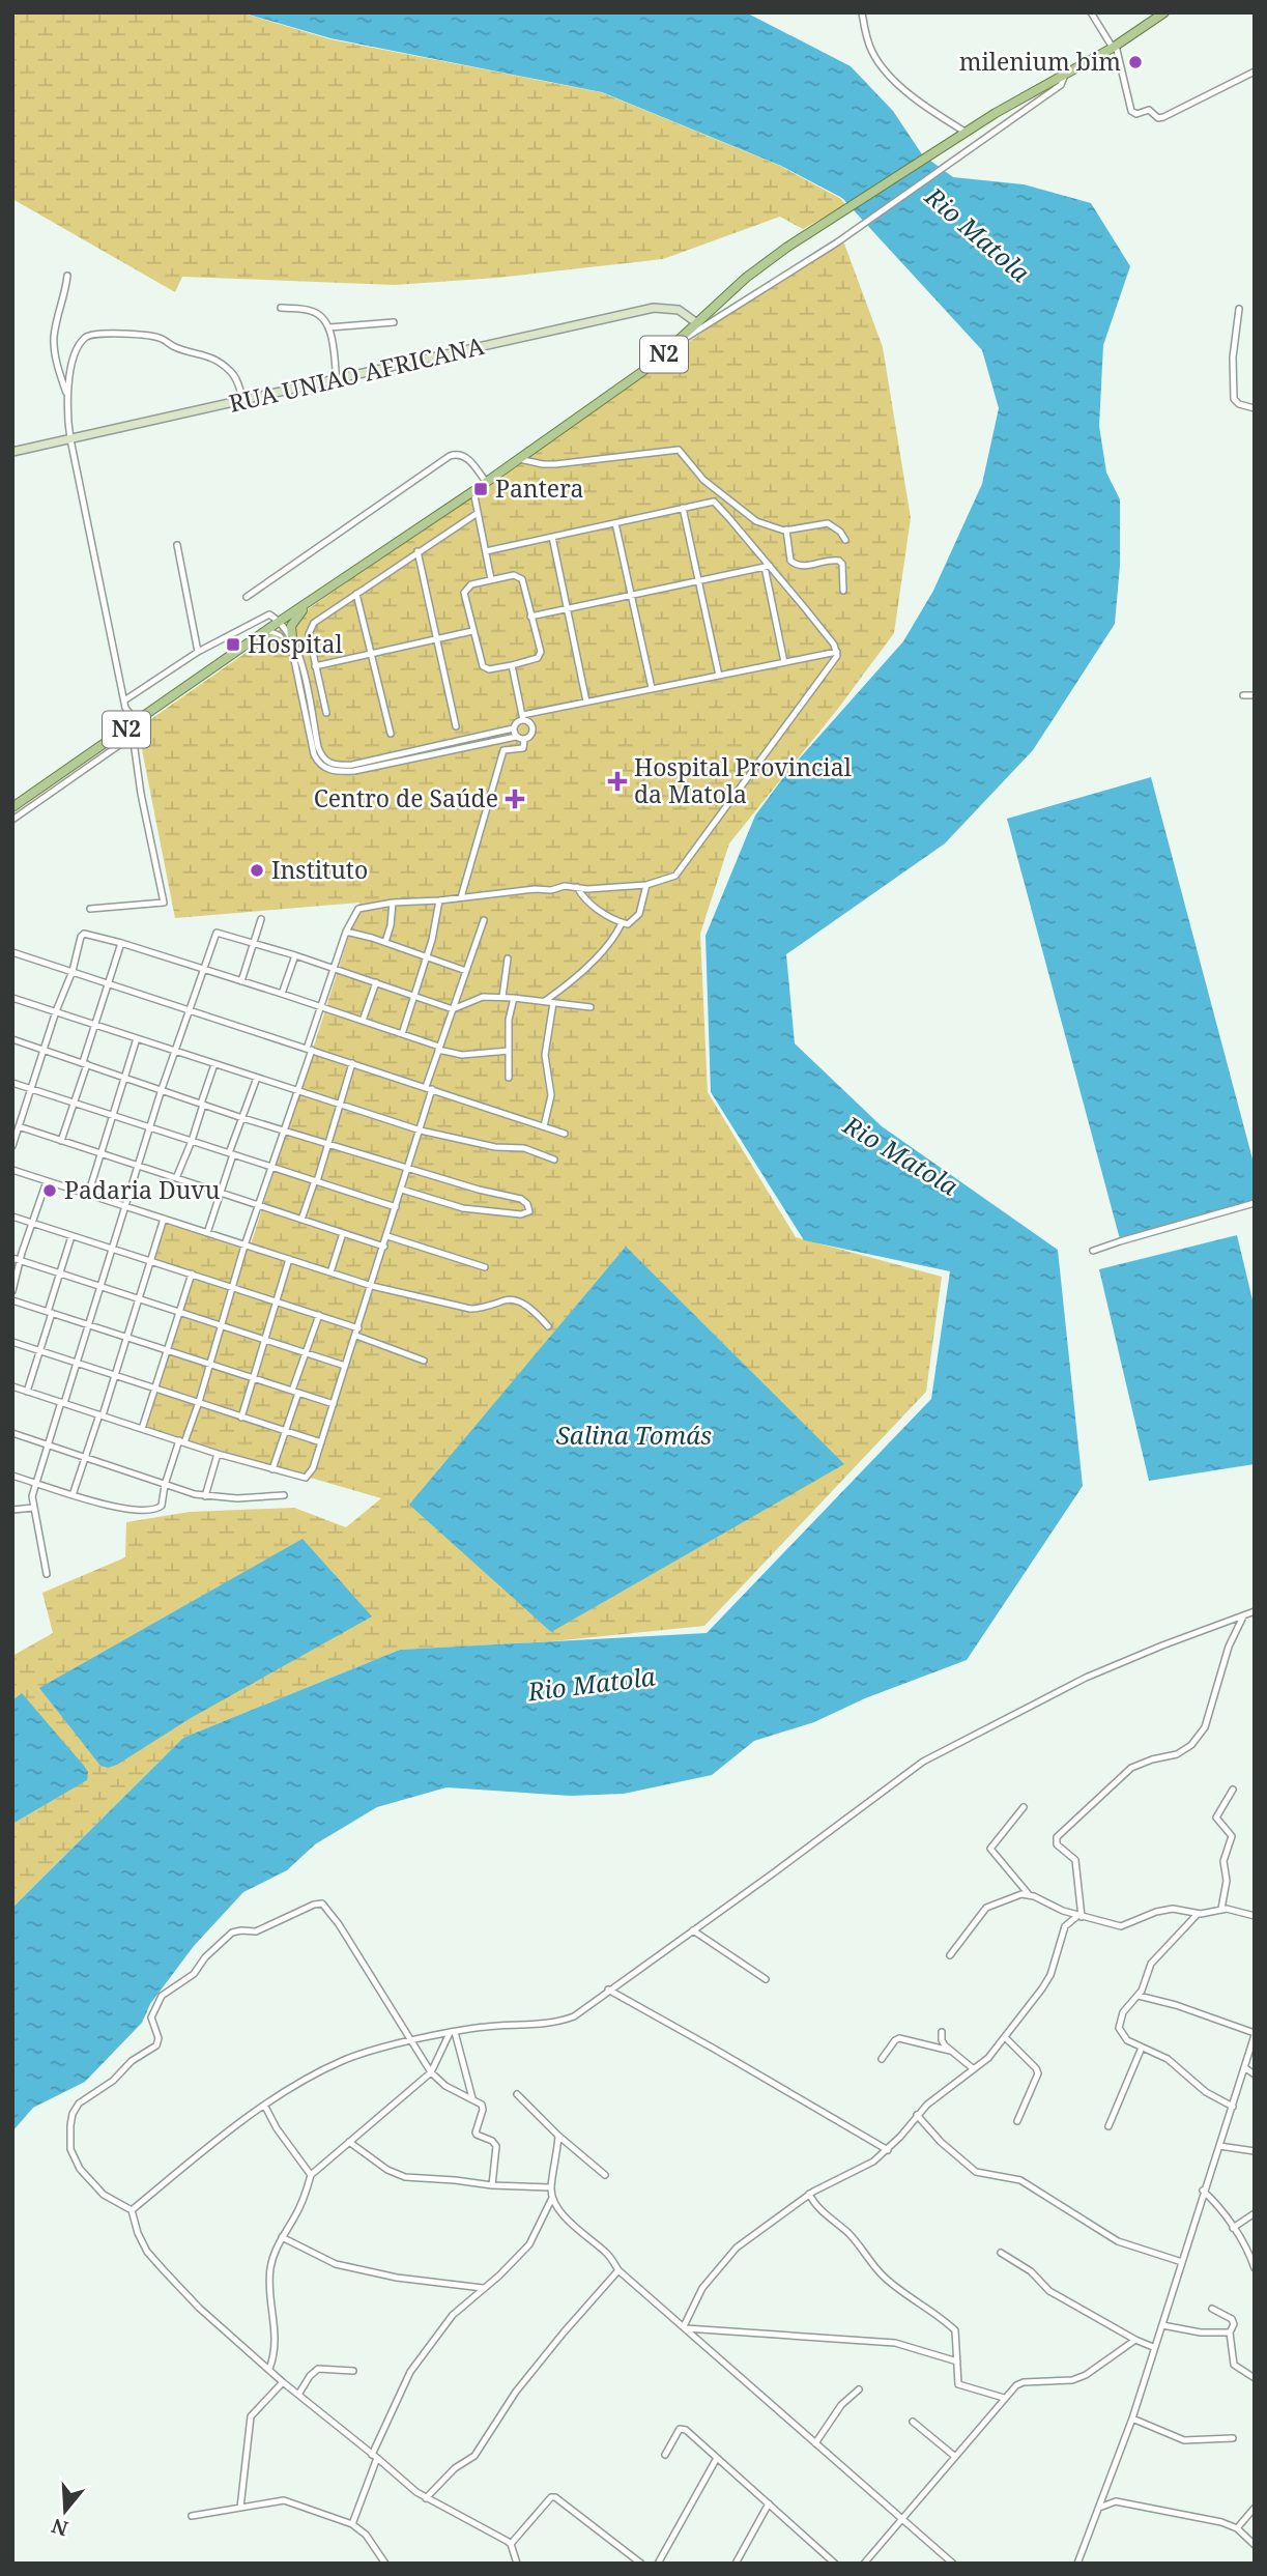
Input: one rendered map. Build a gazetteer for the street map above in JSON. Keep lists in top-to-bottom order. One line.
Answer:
{"streets":{"main road":["N2","RUA UNIAO AFRICANA"]},"crossings":[["N2","RUA UNIAO AFRICANA"]],"water":["Rio Matola","Salina Tomás"],"places":{"other":["milenium bim","Instituto","Padaria Duvu"],"transit":["Pantera","Hospital"],"health":["Hospital Provincial da Matola","Centro de Saúde"]},"north":"bottom"}
